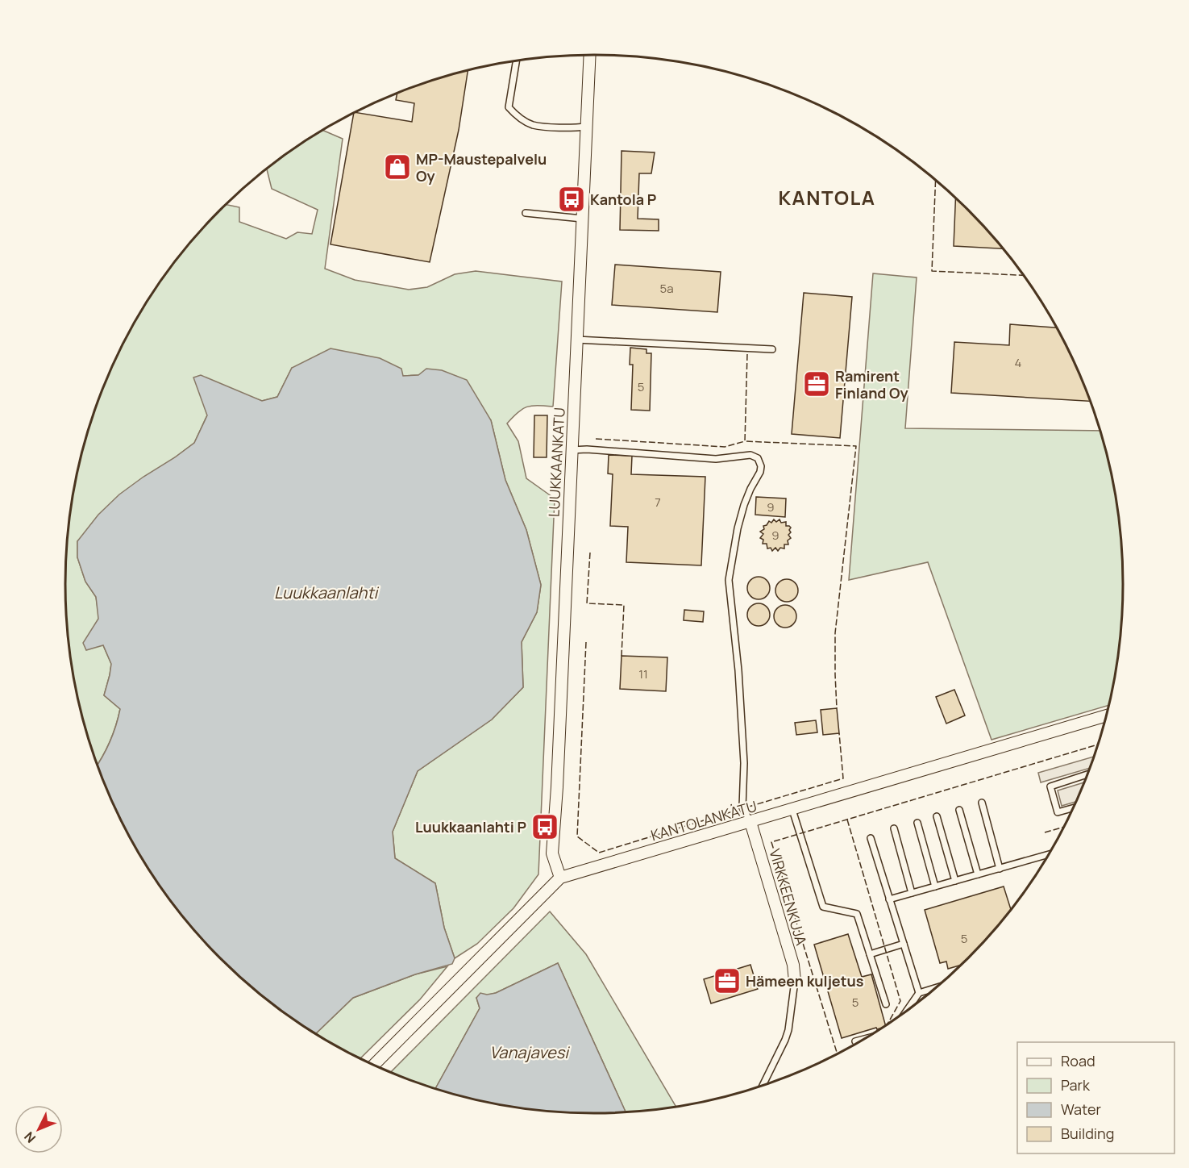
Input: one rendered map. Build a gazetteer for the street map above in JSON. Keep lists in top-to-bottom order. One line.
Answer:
{"streets":{"street":["LUUKKAANKATU","KANTOLANKATU","VIRKKEENKUJA"]},"crossings":[["LUUKKAANKATU","KANTOLANKATU"],["KANTOLANKATU","VIRKKEENKUJA"]],"districts":["KANTOLA"],"water":["Luukkaanlahti","Vanajavesi"],"places":{"shop":["MP-Maustepalvelu Oy"],"bus stop":["Kantola P","Luukkaanlahti P"],"office":["Ramirent Finland Oy","Hämeen kuljetus"]},"house_numbers":["5a","4","5","7","9","9","11","5","5"],"legend":["Road","Park","Water","Building"],"north":"bottom left"}
